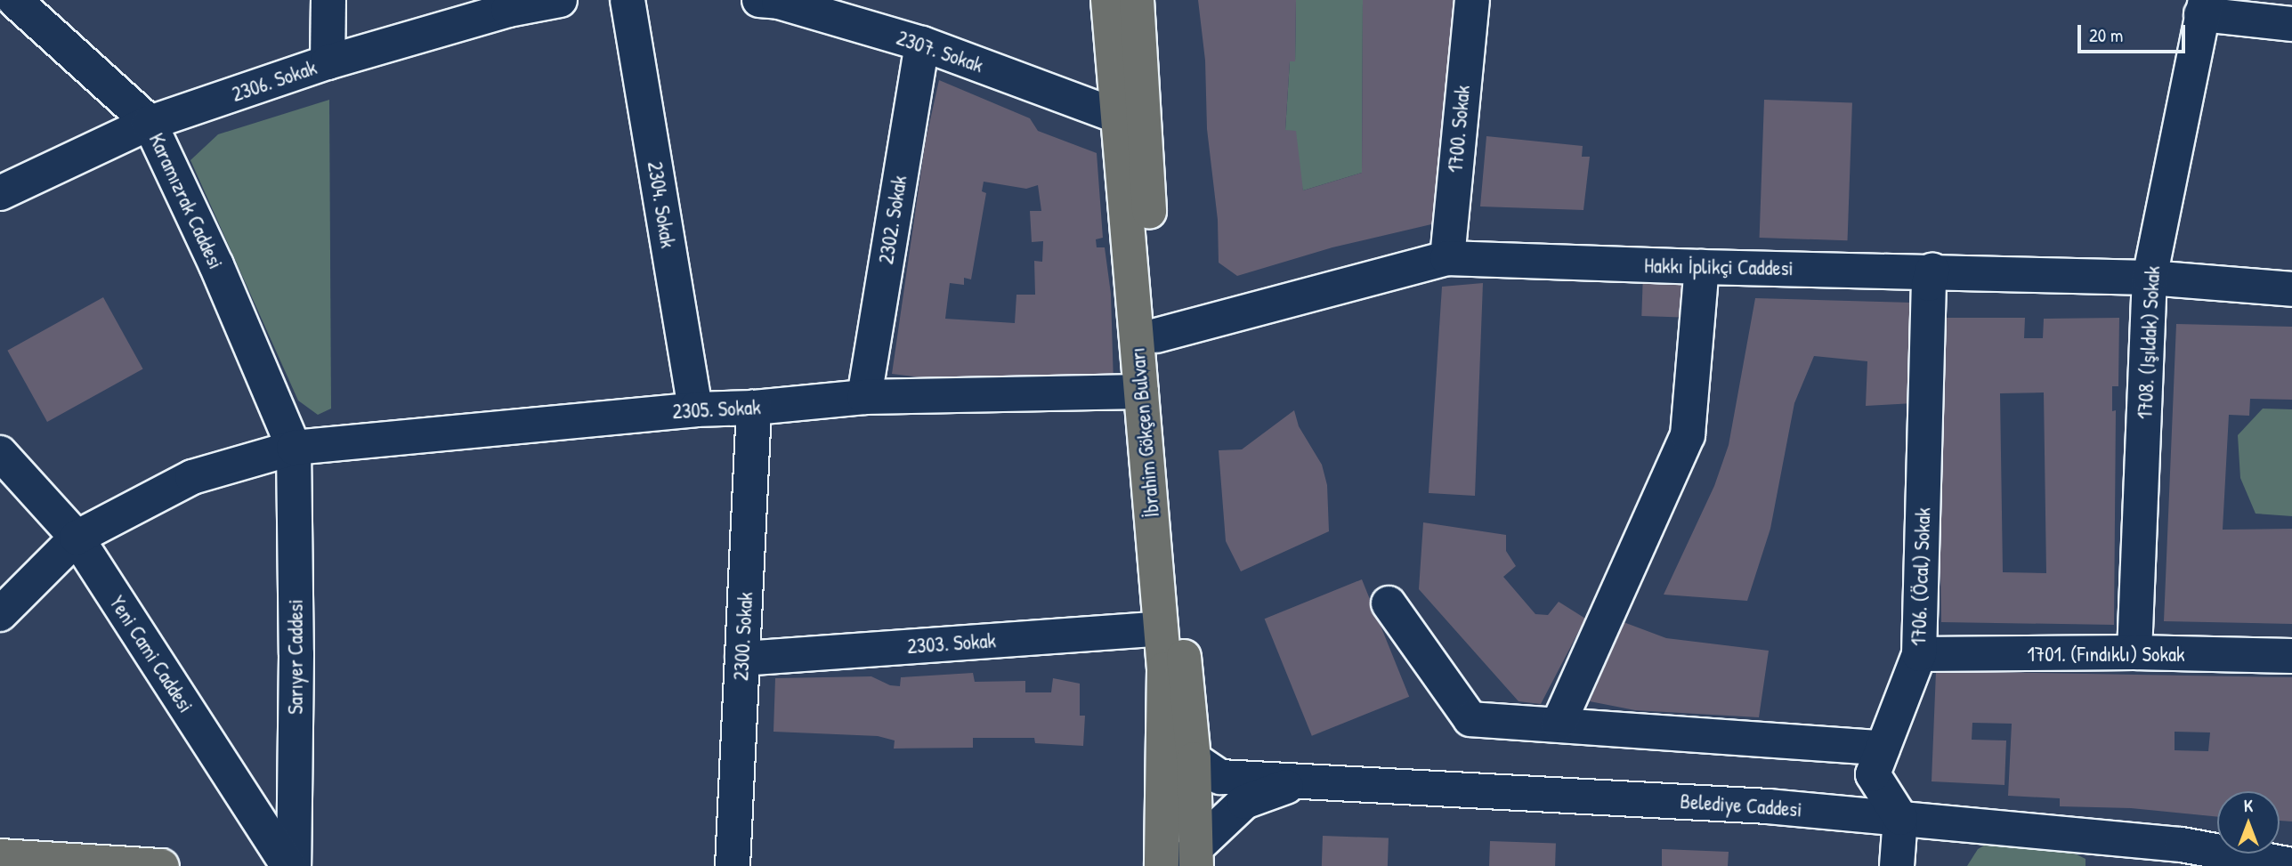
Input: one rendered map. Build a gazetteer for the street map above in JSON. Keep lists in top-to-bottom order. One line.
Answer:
{"streets":{"main road":["İbrahim Gökçen Bulvarı"],"street":["2307. Sokak","2306. Sokak","1700. Sokak","Karamızrak Caddesi","2304. Sokak","2302. Sokak","Hakkı İplikçi Caddesi","1708. (Işıldak) Sokak","2305. Sokak","1706. (Öcal) Sokak","2300. Sokak","2303. Sokak","Yeni Cami Caddesi","1701. (Fındıklı) Sokak","Sarıyer Caddesi","Belediye Caddesi"]},"crossings":[["2307. Sokak","2302. Sokak"],["2307. Sokak","İbrahim Gökçen Bulvarı"],["2306. Sokak","Karamızrak Caddesi"],["1700. Sokak","Hakkı İplikçi Caddesi"],["Karamızrak Caddesi","2305. Sokak"],["Karamızrak Caddesi","Sarıyer Caddesi"],["2304. Sokak","2305. Sokak"],["2302. Sokak","2305. Sokak"],["Hakkı İplikçi Caddesi","1708. (Işıldak) Sokak"],["Hakkı İplikçi Caddesi","İbrahim Gökçen Bulvarı"],["Hakkı İplikçi Caddesi","1706. (Öcal) Sokak"],["1708. (Işıldak) Sokak","1701. (Fındıklı) Sokak"],["2305. Sokak","İbrahim Gökçen Bulvarı"],["2305. Sokak","2300. Sokak"],["2305. Sokak","Yeni Cami Caddesi"],["2305. Sokak","Sarıyer Caddesi"],["İbrahim Gökçen Bulvarı","2303. Sokak"],["İbrahim Gökçen Bulvarı","Belediye Caddesi"],["1706. (Öcal) Sokak","1701. (Fındıklı) Sokak"],["1706. (Öcal) Sokak","Belediye Caddesi"],["2300. Sokak","2303. Sokak"]],"scale_bar":"20 m","north":"top"}
